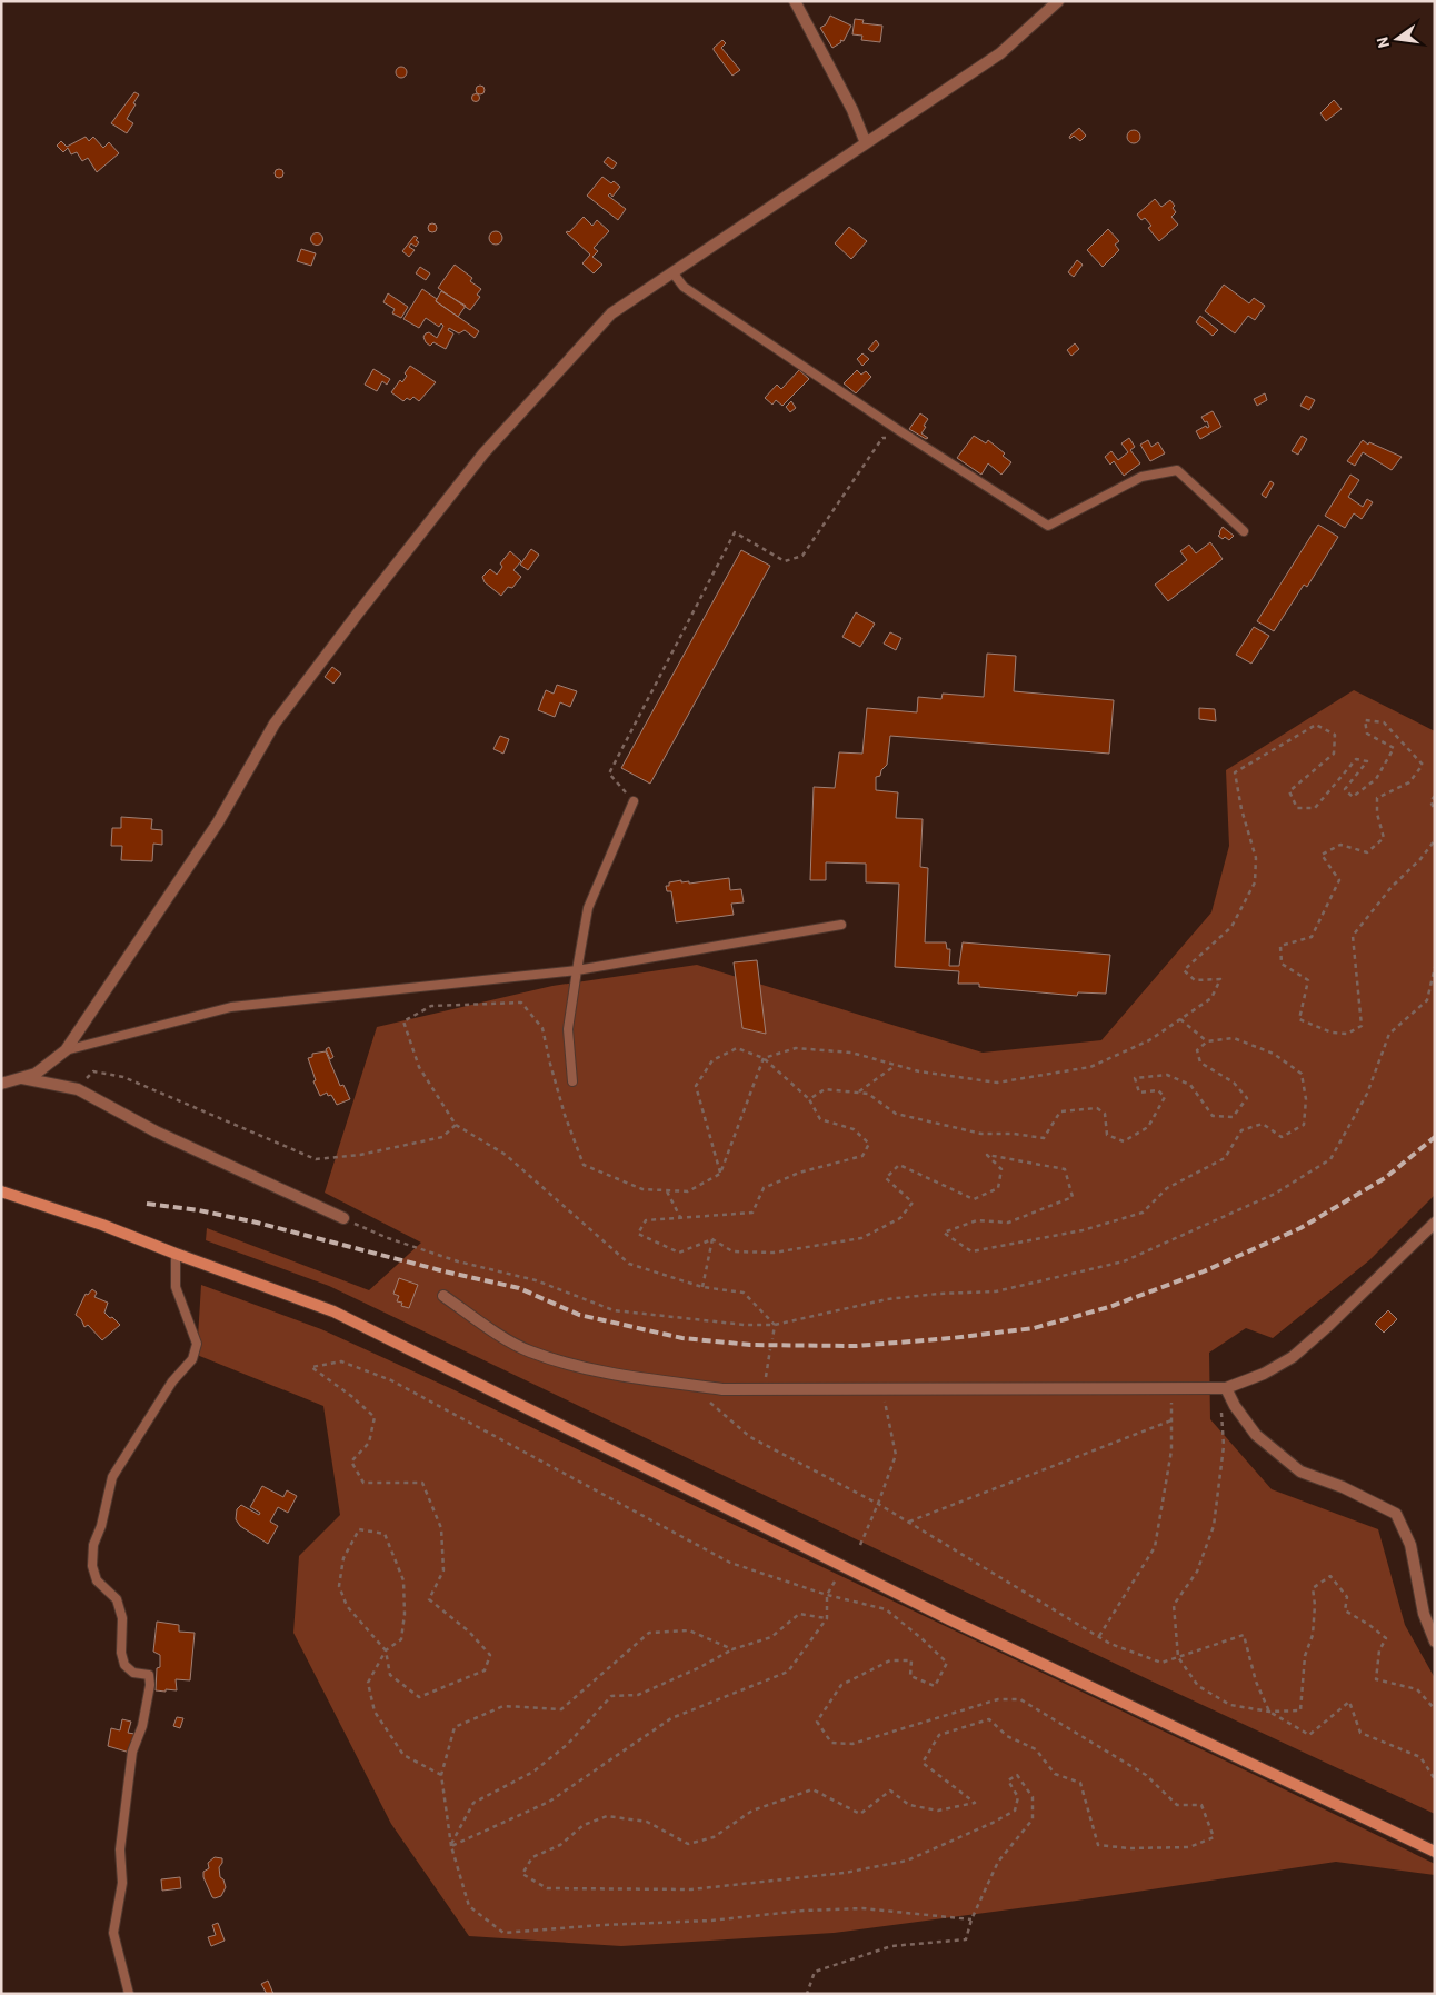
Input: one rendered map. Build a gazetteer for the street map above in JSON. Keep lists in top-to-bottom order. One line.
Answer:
{"north":"left"}
